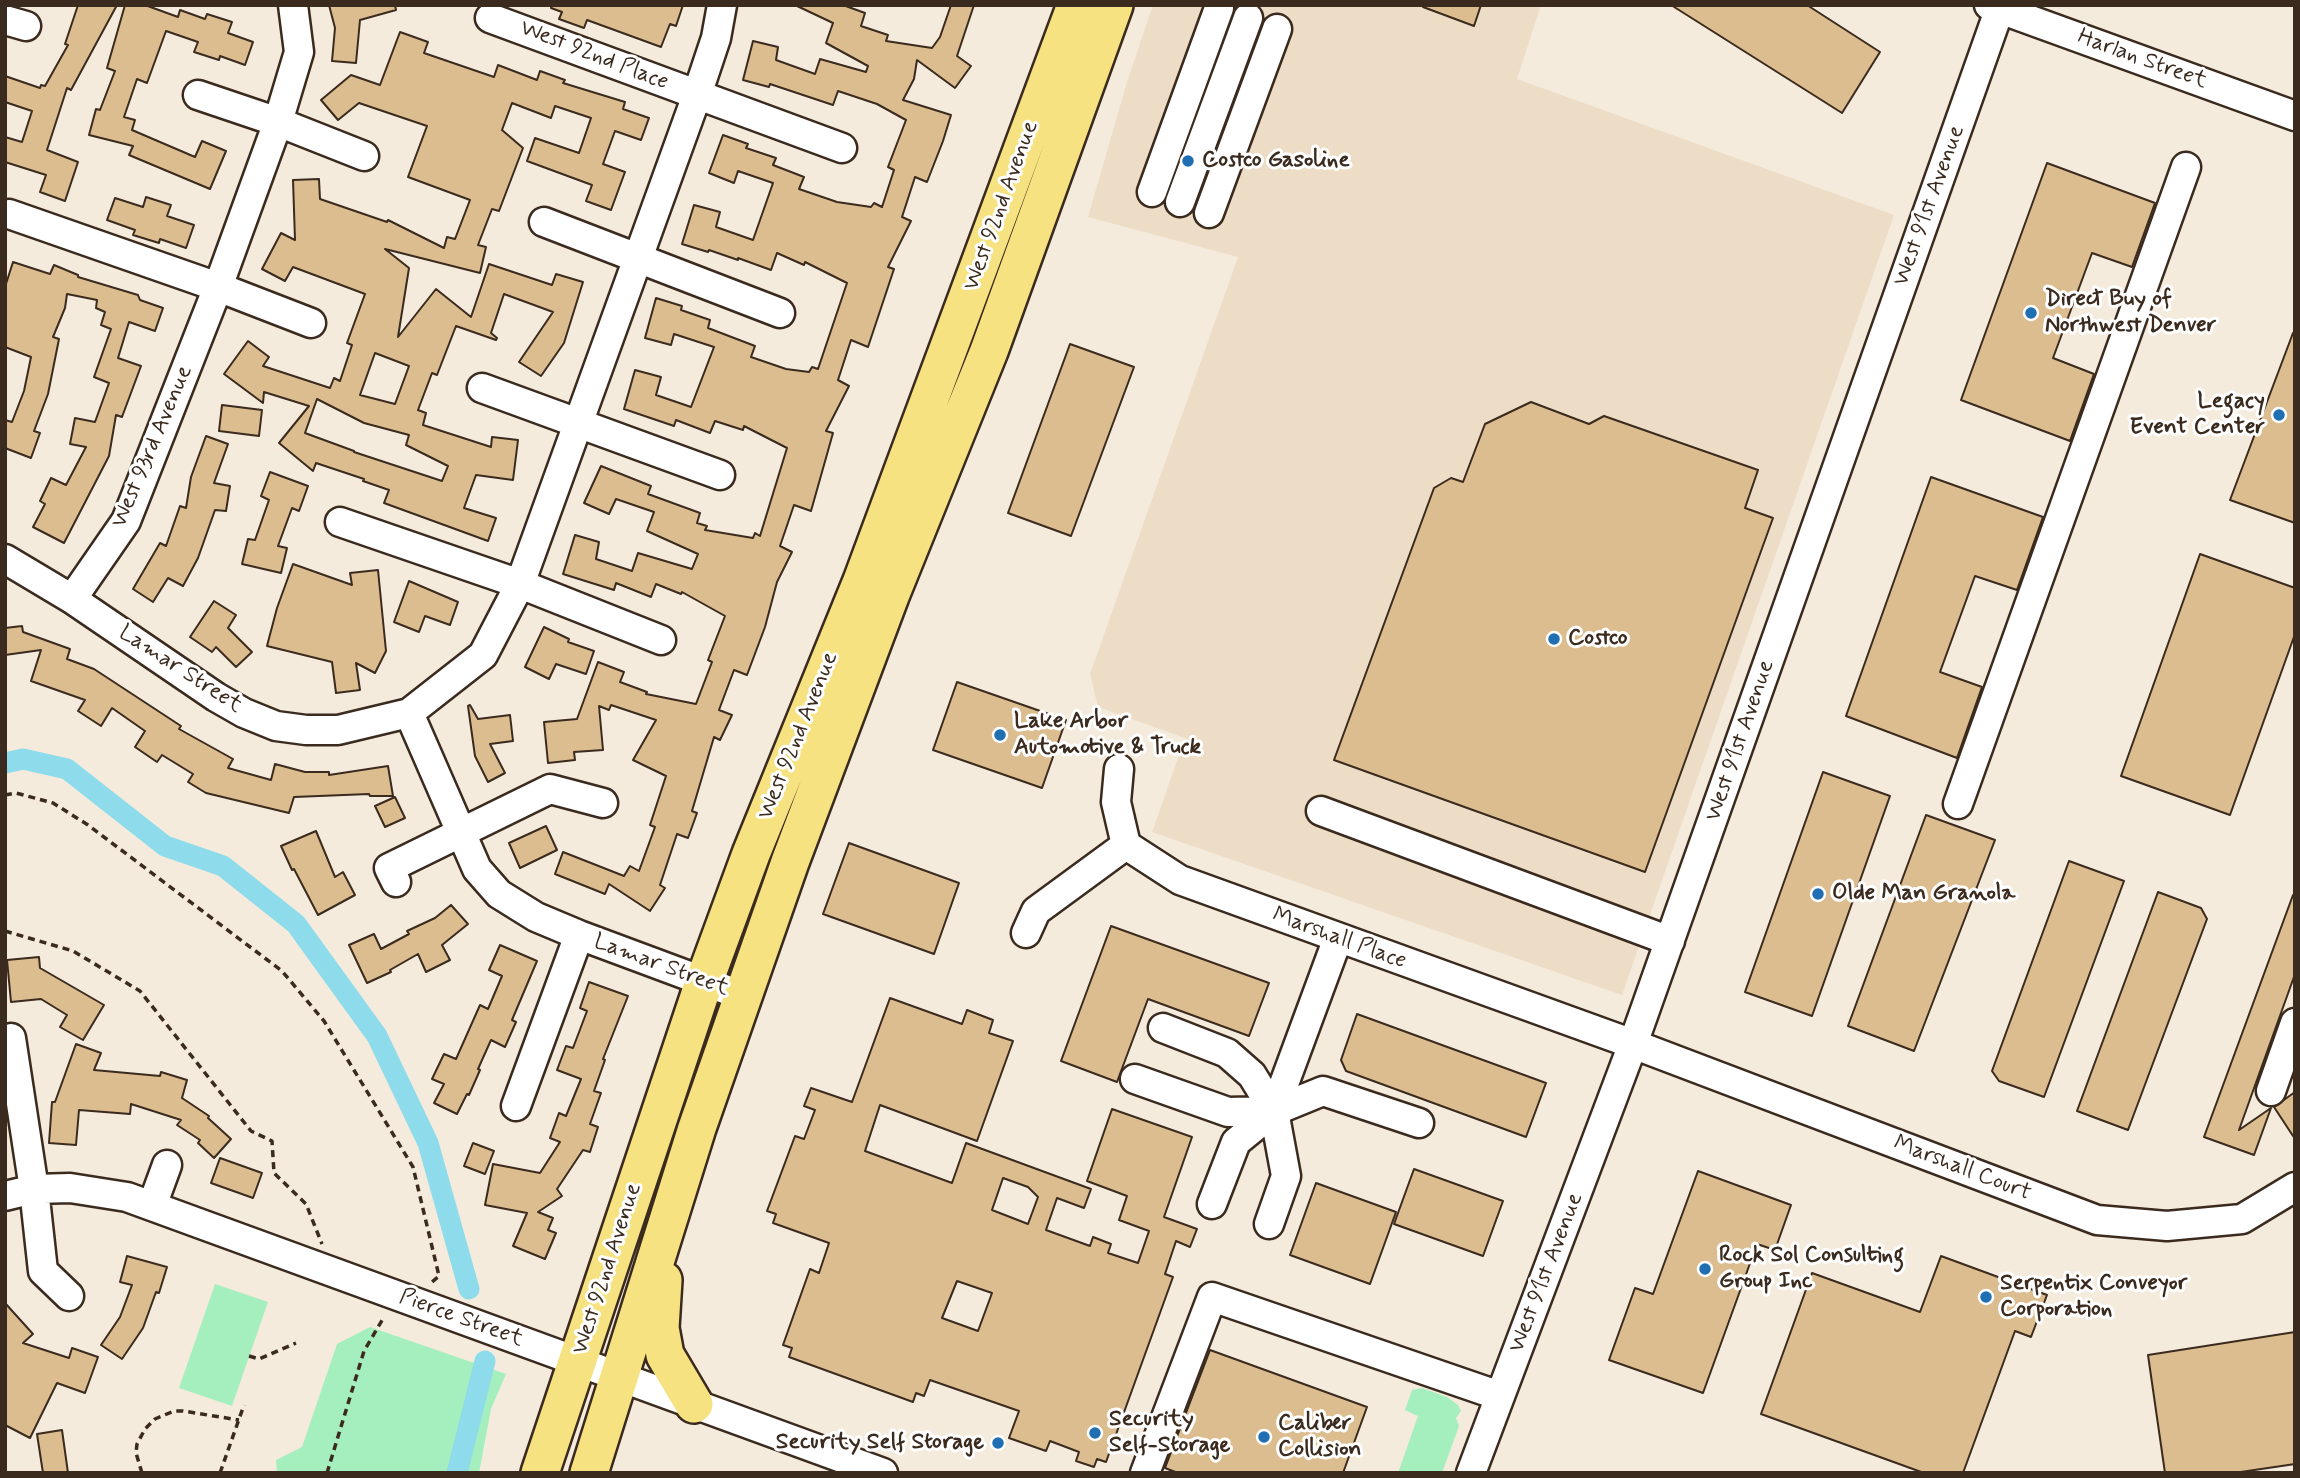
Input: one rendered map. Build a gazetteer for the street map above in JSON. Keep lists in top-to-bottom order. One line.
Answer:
{"streets":{"main road":["West 92nd Avenue"],"street":["West 92nd Place","Harlan Street","West 91st Avenue","West 93rd Avenue","Lamar Street","Marshall Place","Marshall Court","Pierce Street"]},"crossings":[["West 92nd Place","Lamar Street"],["Harlan Street","West 91st Avenue"],["West 92nd Avenue","Lamar Street"],["West 92nd Avenue","Pierce Street"],["West 91st Avenue","Marshall Place"],["West 91st Avenue","Marshall Court"],["West 93rd Avenue","Lamar Street"],["Marshall Place","Marshall Court"]],"places":["Costco Gasoline","Direct Buy of Northwest Denver","Legacy Event Center","Costco","Lake Arbor Automotive & Truck","Olde Man Granola","Rock Sol Consulting Group Inc","Serpentix Conveyor Corporation","Security Self-Storage","Caliber Collision","Security Self Storage"]}
